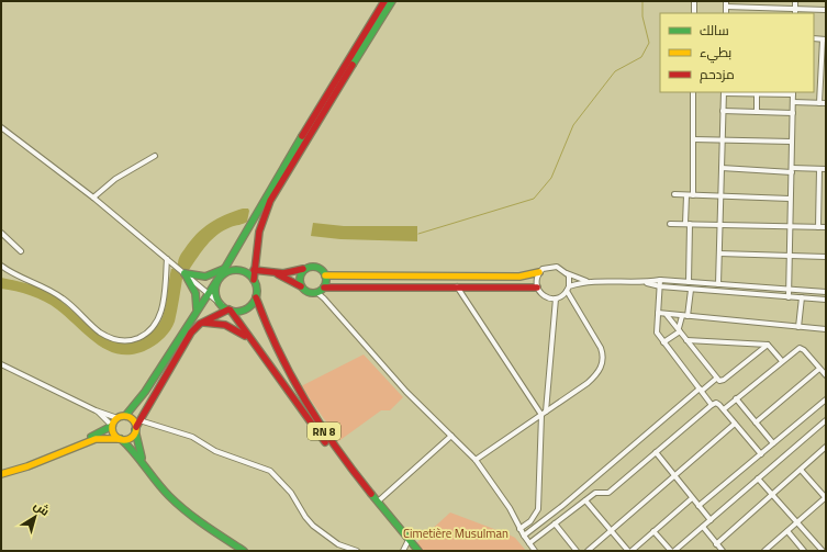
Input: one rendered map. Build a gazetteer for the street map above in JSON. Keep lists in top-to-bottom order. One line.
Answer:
{"streets":{"main road":["RN 8"]},"parks":["Cimetière Musulman"],"legend":["سالك","بطيء","مزدحم"],"north":"top right"}
